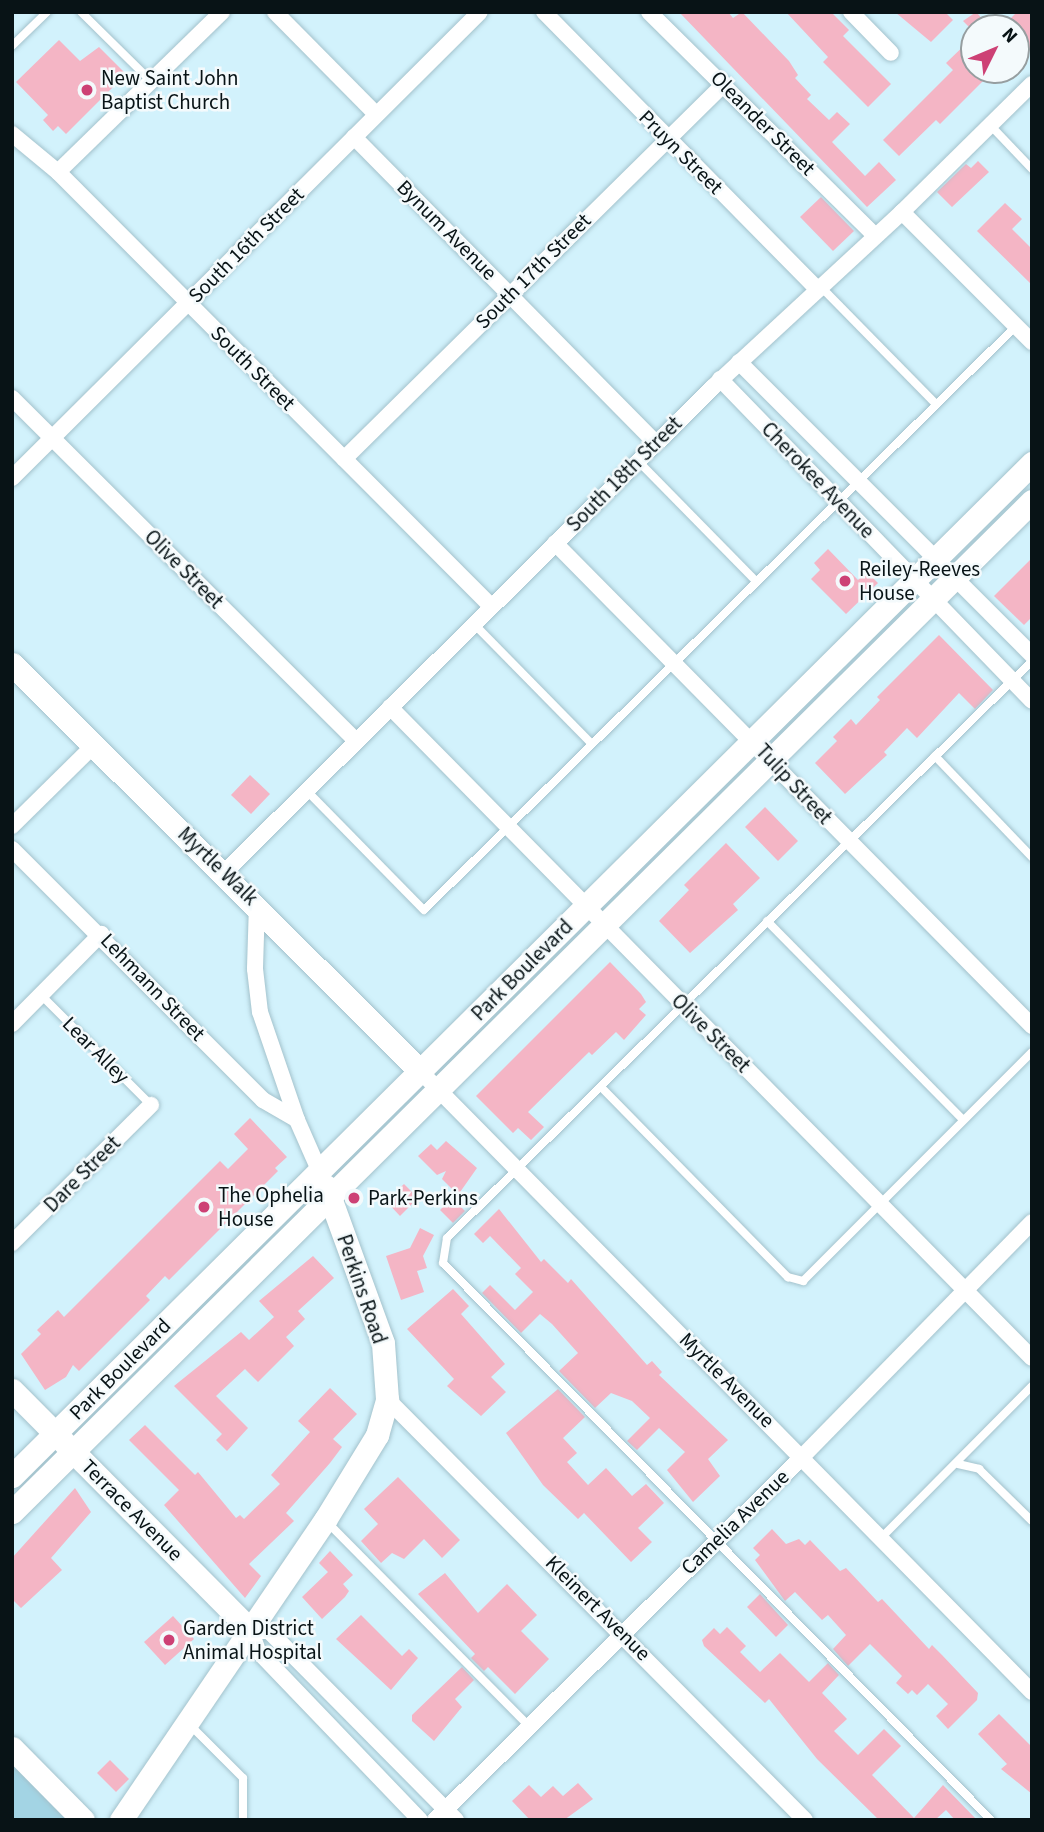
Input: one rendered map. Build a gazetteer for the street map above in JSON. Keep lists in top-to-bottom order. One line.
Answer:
{"streets":{"street":["Oleander Street","Pruyn Street","Bynum Avenue","South 16th Street","South 17th Street","South Street","South 18th Street","Cherokee Avenue","Olive Street","Tulip Street","Myrtle Walk","Park Boulevard","Lehmann Street","Dare Street","Perkins Road","Myrtle Avenue","Terrace Avenue","Camelia Avenue","Kleinert Avenue"],"lane":["Lear Alley"]},"crossings":[["Oleander Street","South 17th Street"],["Oleander Street","South 18th Street"],["Pruyn Street","South 17th Street"],["Pruyn Street","South 18th Street"],["Bynum Avenue","South 16th Street"],["Bynum Avenue","South 17th Street"],["Bynum Avenue","South 18th Street"],["South 16th Street","South Street"],["South 16th Street","Olive Street"],["South 17th Street","South Street"],["South Street","South 18th Street"],["South 18th Street","Cherokee Avenue"],["South 18th Street","Olive Street"],["South 18th Street","Tulip Street"],["South 18th Street","Myrtle Walk"],["Cherokee Avenue","Park Boulevard"],["Olive Street","Park Boulevard"],["Olive Street","Camelia Avenue"],["Tulip Street","Park Boulevard"],["Myrtle Walk","Park Boulevard"],["Myrtle Walk","Perkins Road"],["Myrtle Walk","Myrtle Avenue"],["Park Boulevard","Perkins Road"],["Park Boulevard","Myrtle Avenue"],["Park Boulevard","Terrace Avenue"],["Lehmann Street","Perkins Road"],["Lear Alley","Dare Street"],["Perkins Road","Terrace Avenue"],["Perkins Road","Kleinert Avenue"],["Myrtle Avenue","Camelia Avenue"],["Terrace Avenue","Camelia Avenue"],["Camelia Avenue","Kleinert Avenue"]],"places":["New Saint John Baptist Church","Reiley-Reeves House","Park-Perkins","The Ophelia House","Garden District Animal Hospital"],"north":"top right"}
